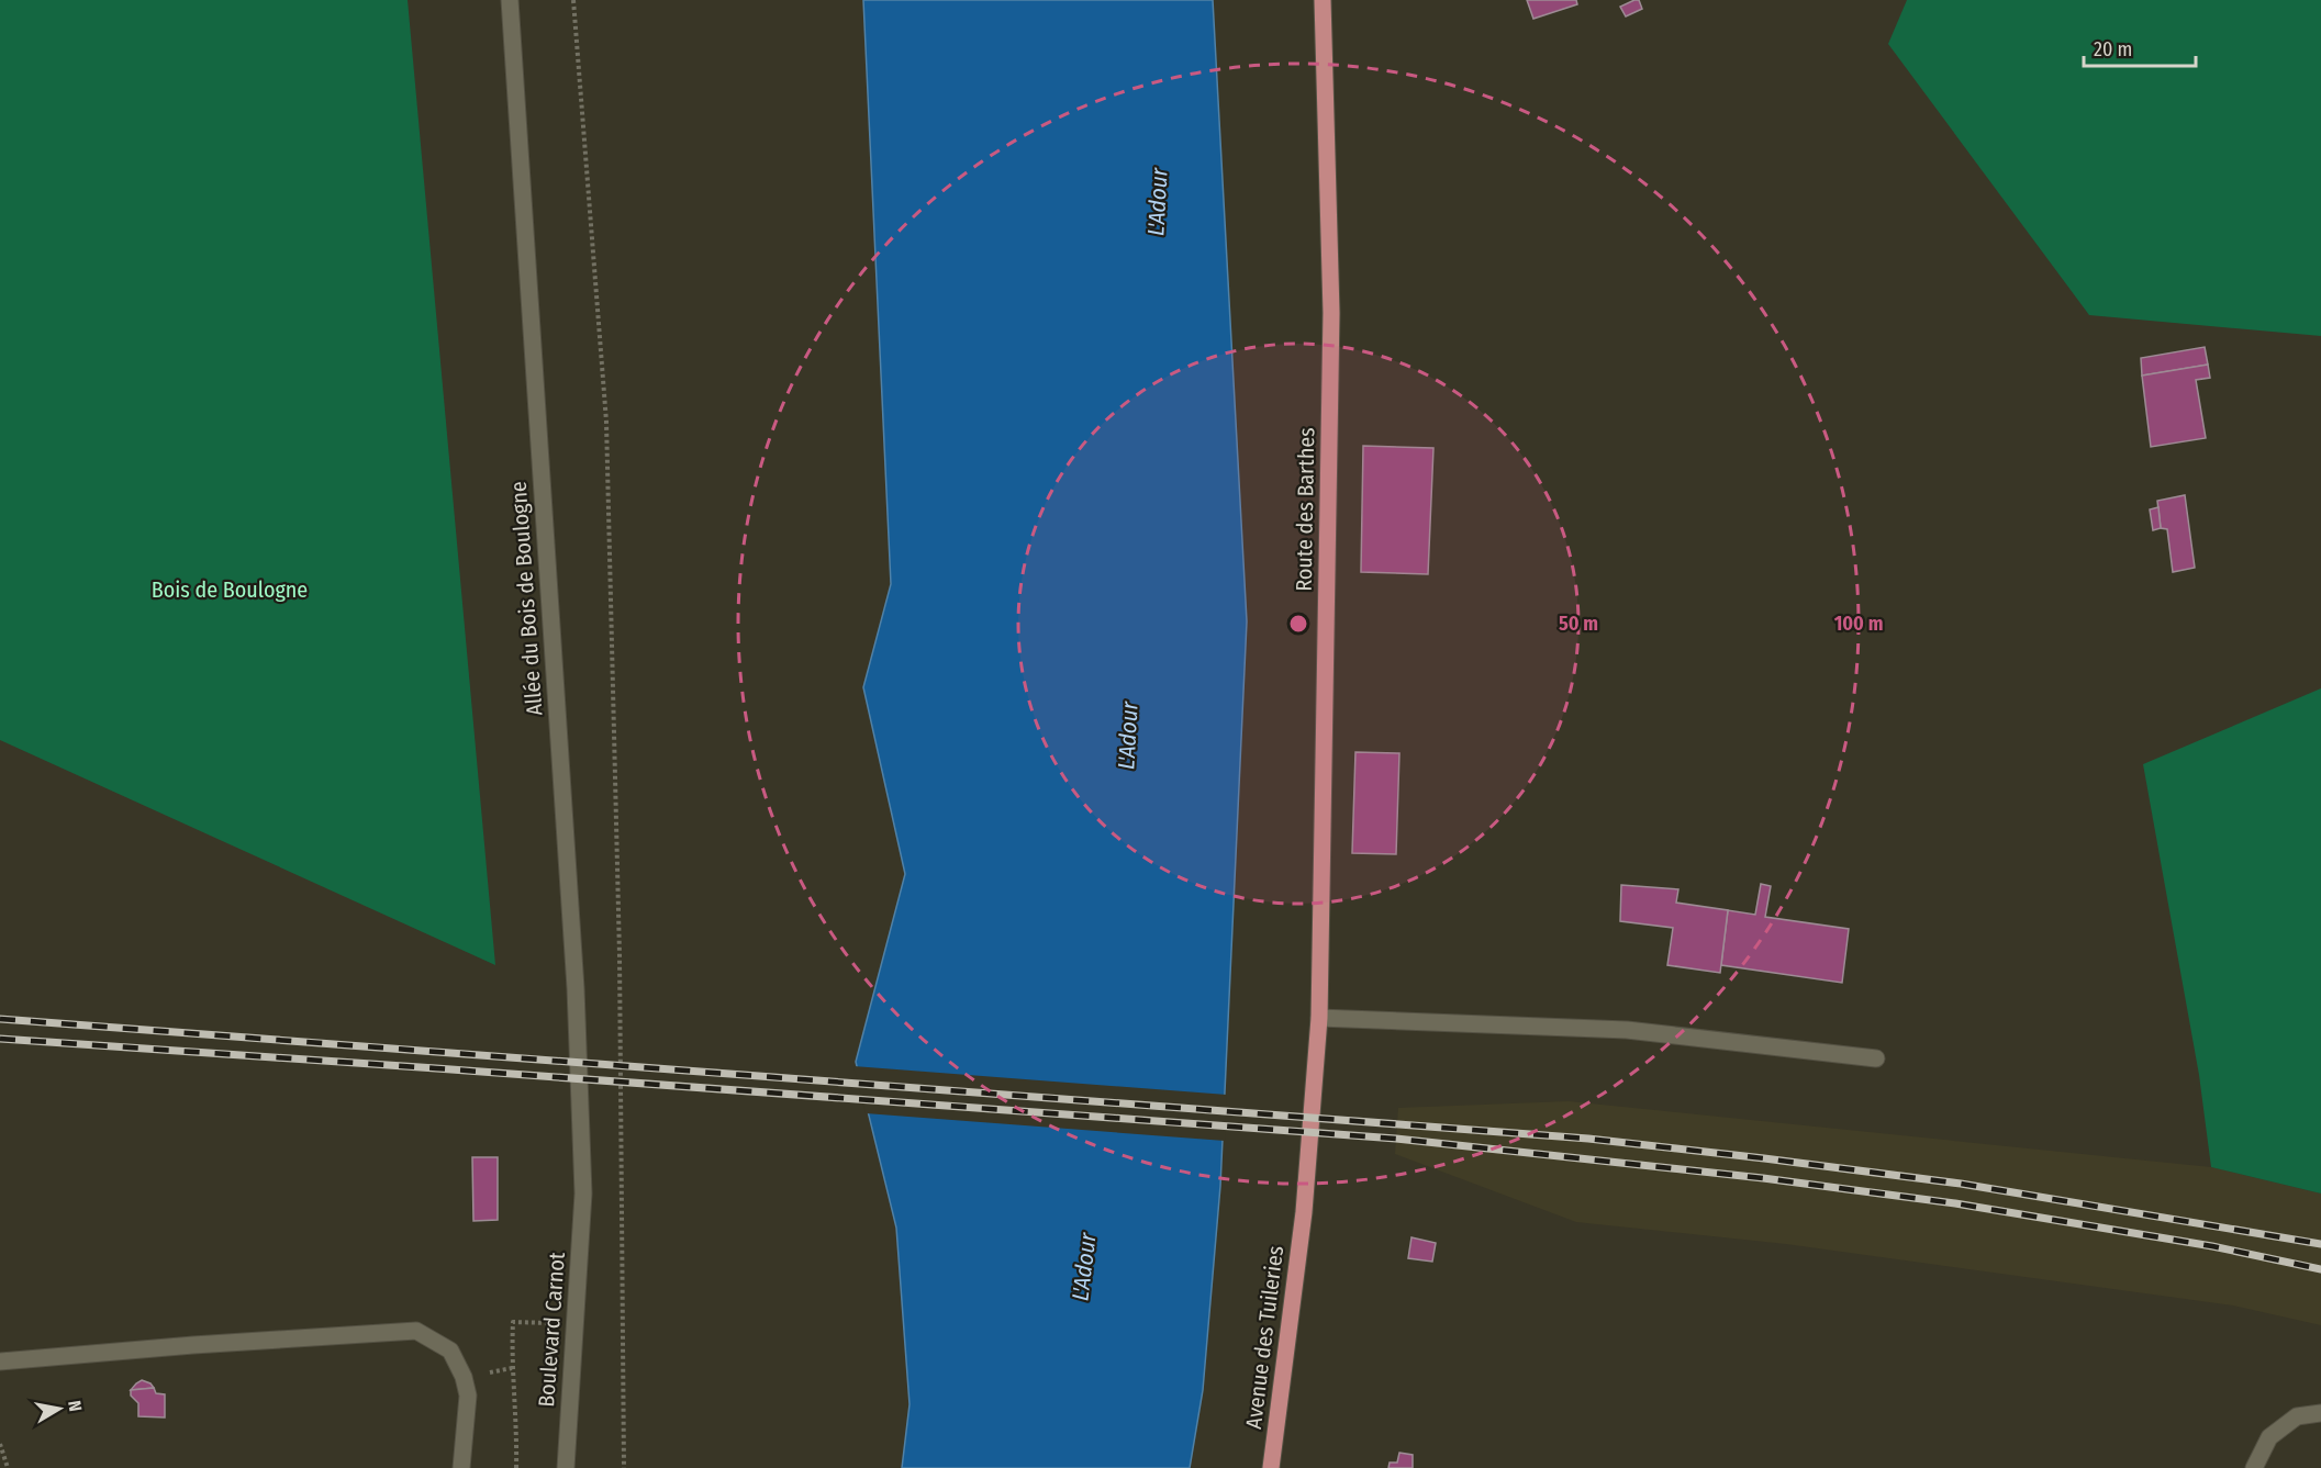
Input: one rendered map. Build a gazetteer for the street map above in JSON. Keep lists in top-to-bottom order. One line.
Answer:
{"streets":{"main road":["Route des Barthes","Avenue des Tuileries"],"street":["Allée du Bois de Boulogne","Boulevard Carnot"]},"crossings":[["Route des Barthes","Avenue des Tuileries"],["Allée du Bois de Boulogne","Boulevard Carnot"]],"water":["L'Adour"],"parks":["Bois de Boulogne"],"scale_bar":"20 m","north":"right","rings":["50 m","100 m"]}
